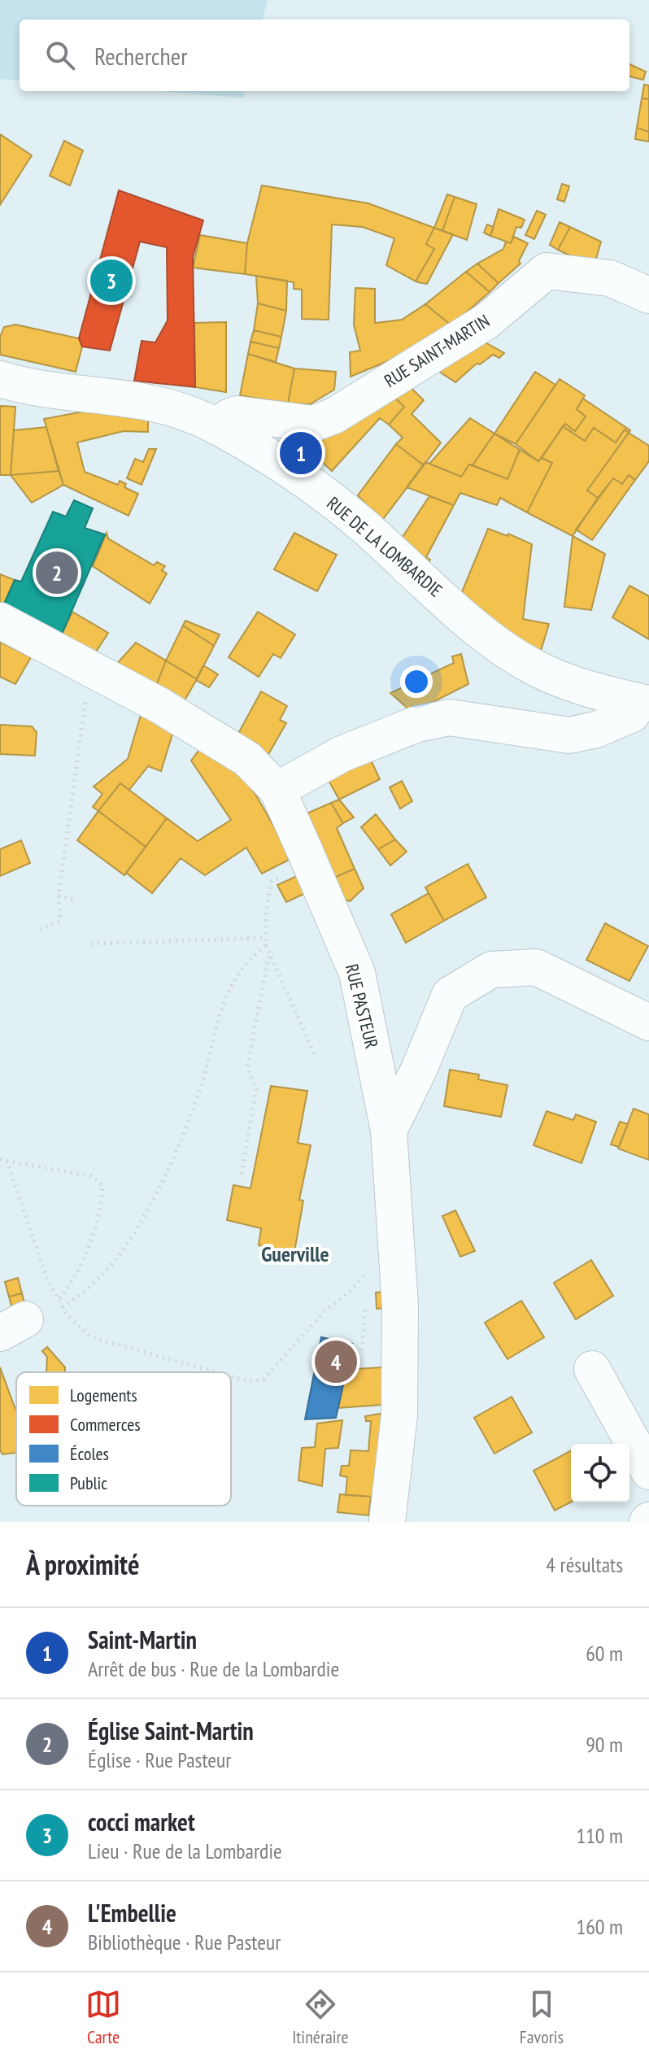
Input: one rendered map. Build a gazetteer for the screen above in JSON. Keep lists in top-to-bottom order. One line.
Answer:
{"streets":{"street":["RUE SAINT-MARTIN","RUE DE LA LOMBARDIE","RUE PASTEUR"]},"crossings":[["RUE SAINT-MARTIN","RUE DE LA LOMBARDIE"]],"districts":["Guerville"],"legend":["Logements","Commerces","Écoles","Public"],"page":{"search":"Rechercher","pins":["3","1","2","4"],"heading":["À proximité","4 résultats"],"list":[{"mark":"1","name":"Saint-Martin","note":"Arrêt de bus · Rue de la Lombardie","value":"60 m"},{"mark":"2","name":"Église Saint-Martin","note":"Église · Rue Pasteur","value":"90 m"},{"mark":"3","name":"cocci market","note":"Lieu · Rue de la Lombardie","value":"110 m"},{"mark":"4","name":"L'Embellie","note":"Bibliothèque · Rue Pasteur","value":"160 m"}],"nav":["Carte","Itinéraire","Favoris"]}}
